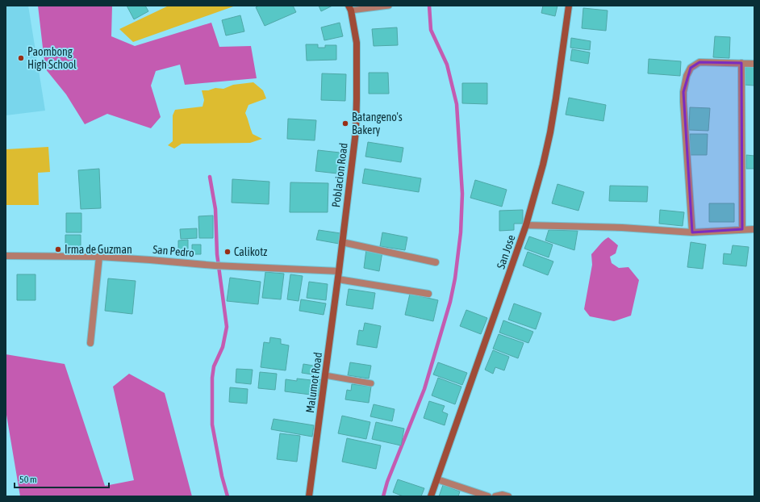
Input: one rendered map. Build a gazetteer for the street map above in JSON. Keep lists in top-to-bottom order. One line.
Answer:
{"streets":{"street":["Poblacion Road","San Pedro","San Jose","Malumot Road"]},"crossings":[["Poblacion Road","San Pedro"],["Poblacion Road","Malumot Road"],["San Pedro","Malumot Road"]],"places":["Paombong High School","Batangeno's Bakery","Irma de Guzman","Calikotz"],"scale_bar":"50 m"}
